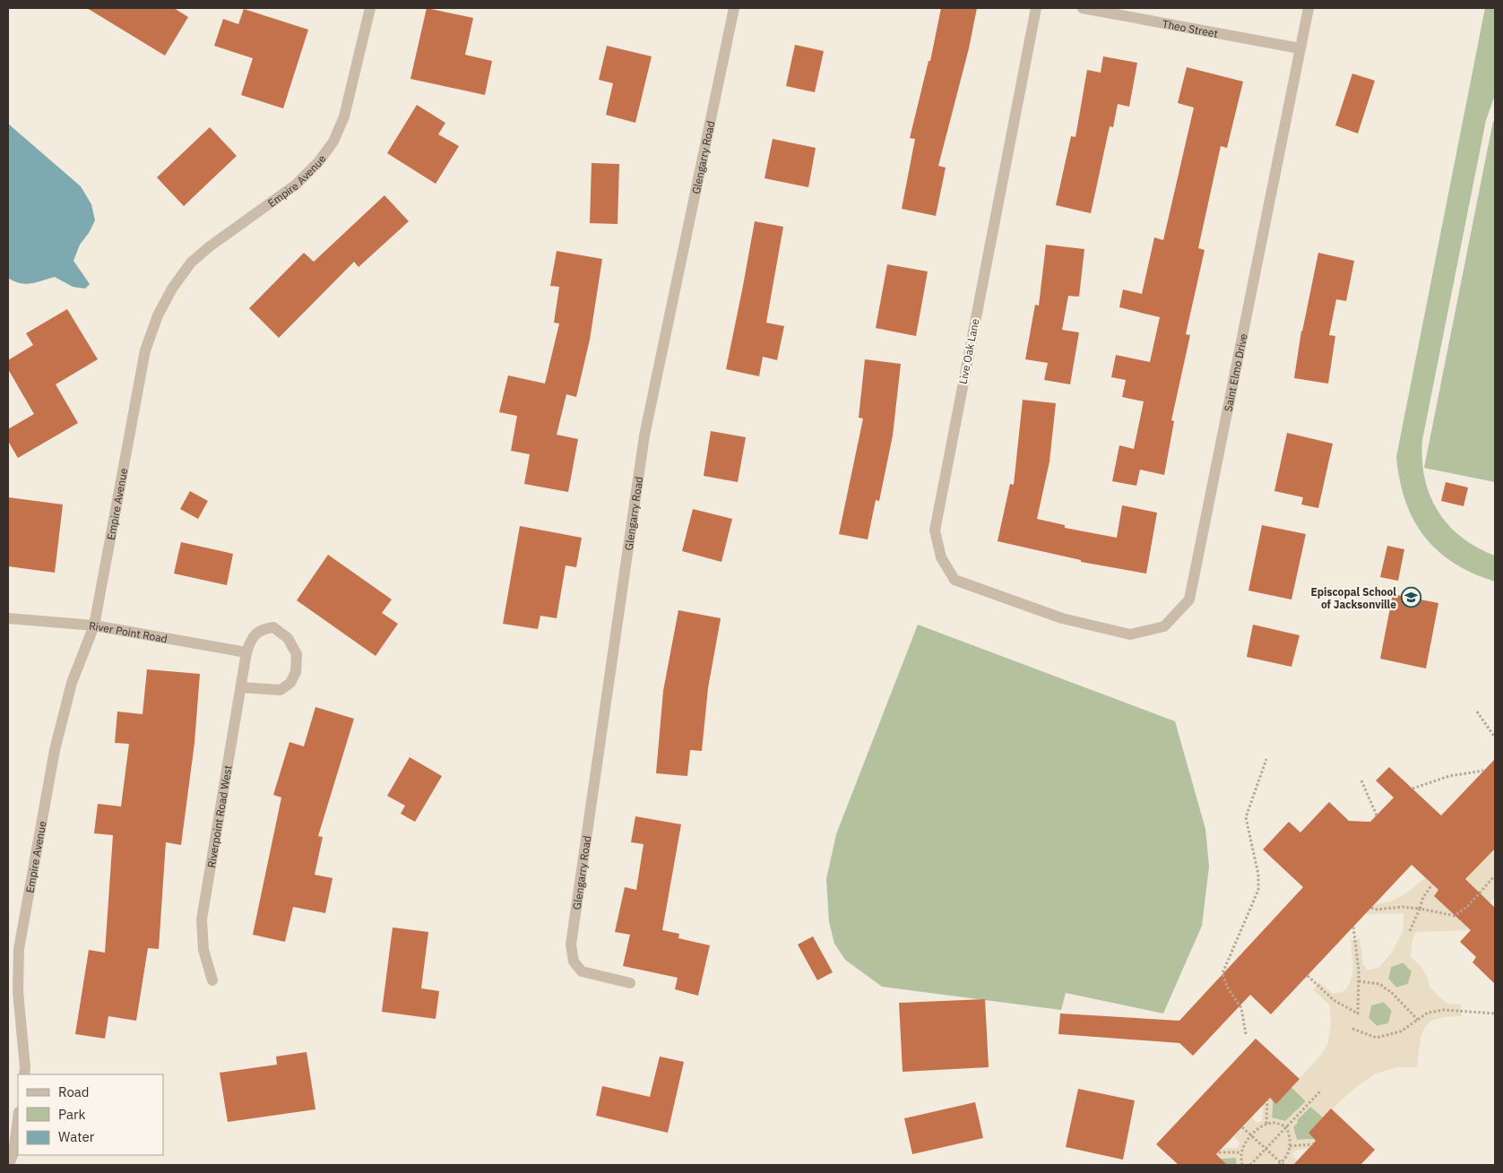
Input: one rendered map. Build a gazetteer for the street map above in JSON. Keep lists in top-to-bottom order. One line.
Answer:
{"streets":{"street":["Theo Street","Glengarry Road","Empire Avenue","Live Oak Lane","Saint Elmo Drive","River Point Road","Riverpoint Road West"]},"crossings":[["Theo Street","Saint Elmo Drive"],["Empire Avenue","River Point Road"],["Live Oak Lane","Saint Elmo Drive"],["River Point Road","Riverpoint Road West"]],"places":{"school or university":["Episcopal School of Jacksonville"]},"legend":["Road","Park","Water"]}
